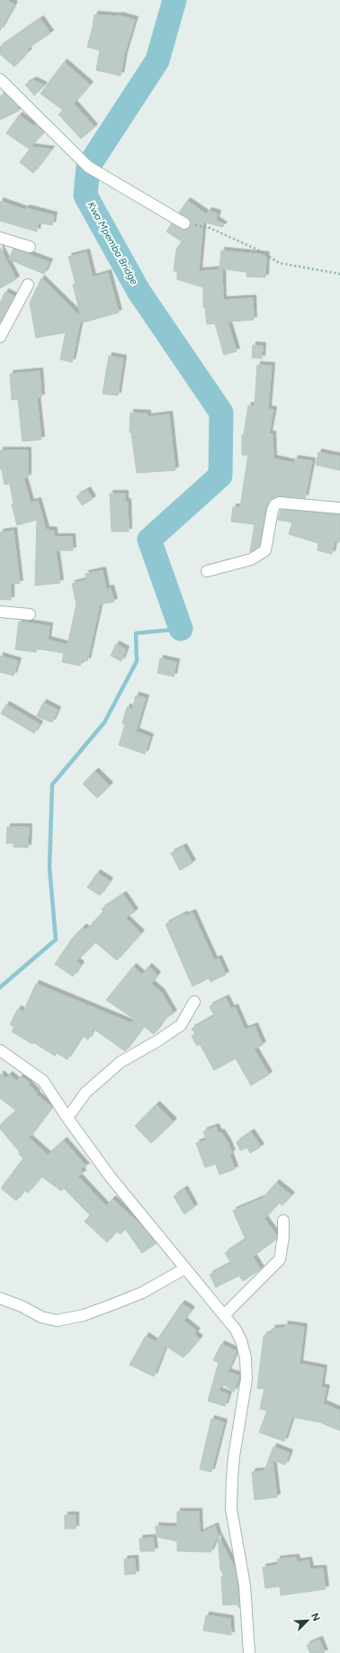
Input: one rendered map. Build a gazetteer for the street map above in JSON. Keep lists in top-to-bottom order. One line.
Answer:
{"water":["Kwa Mpemba Bridge"],"north":"top right"}
